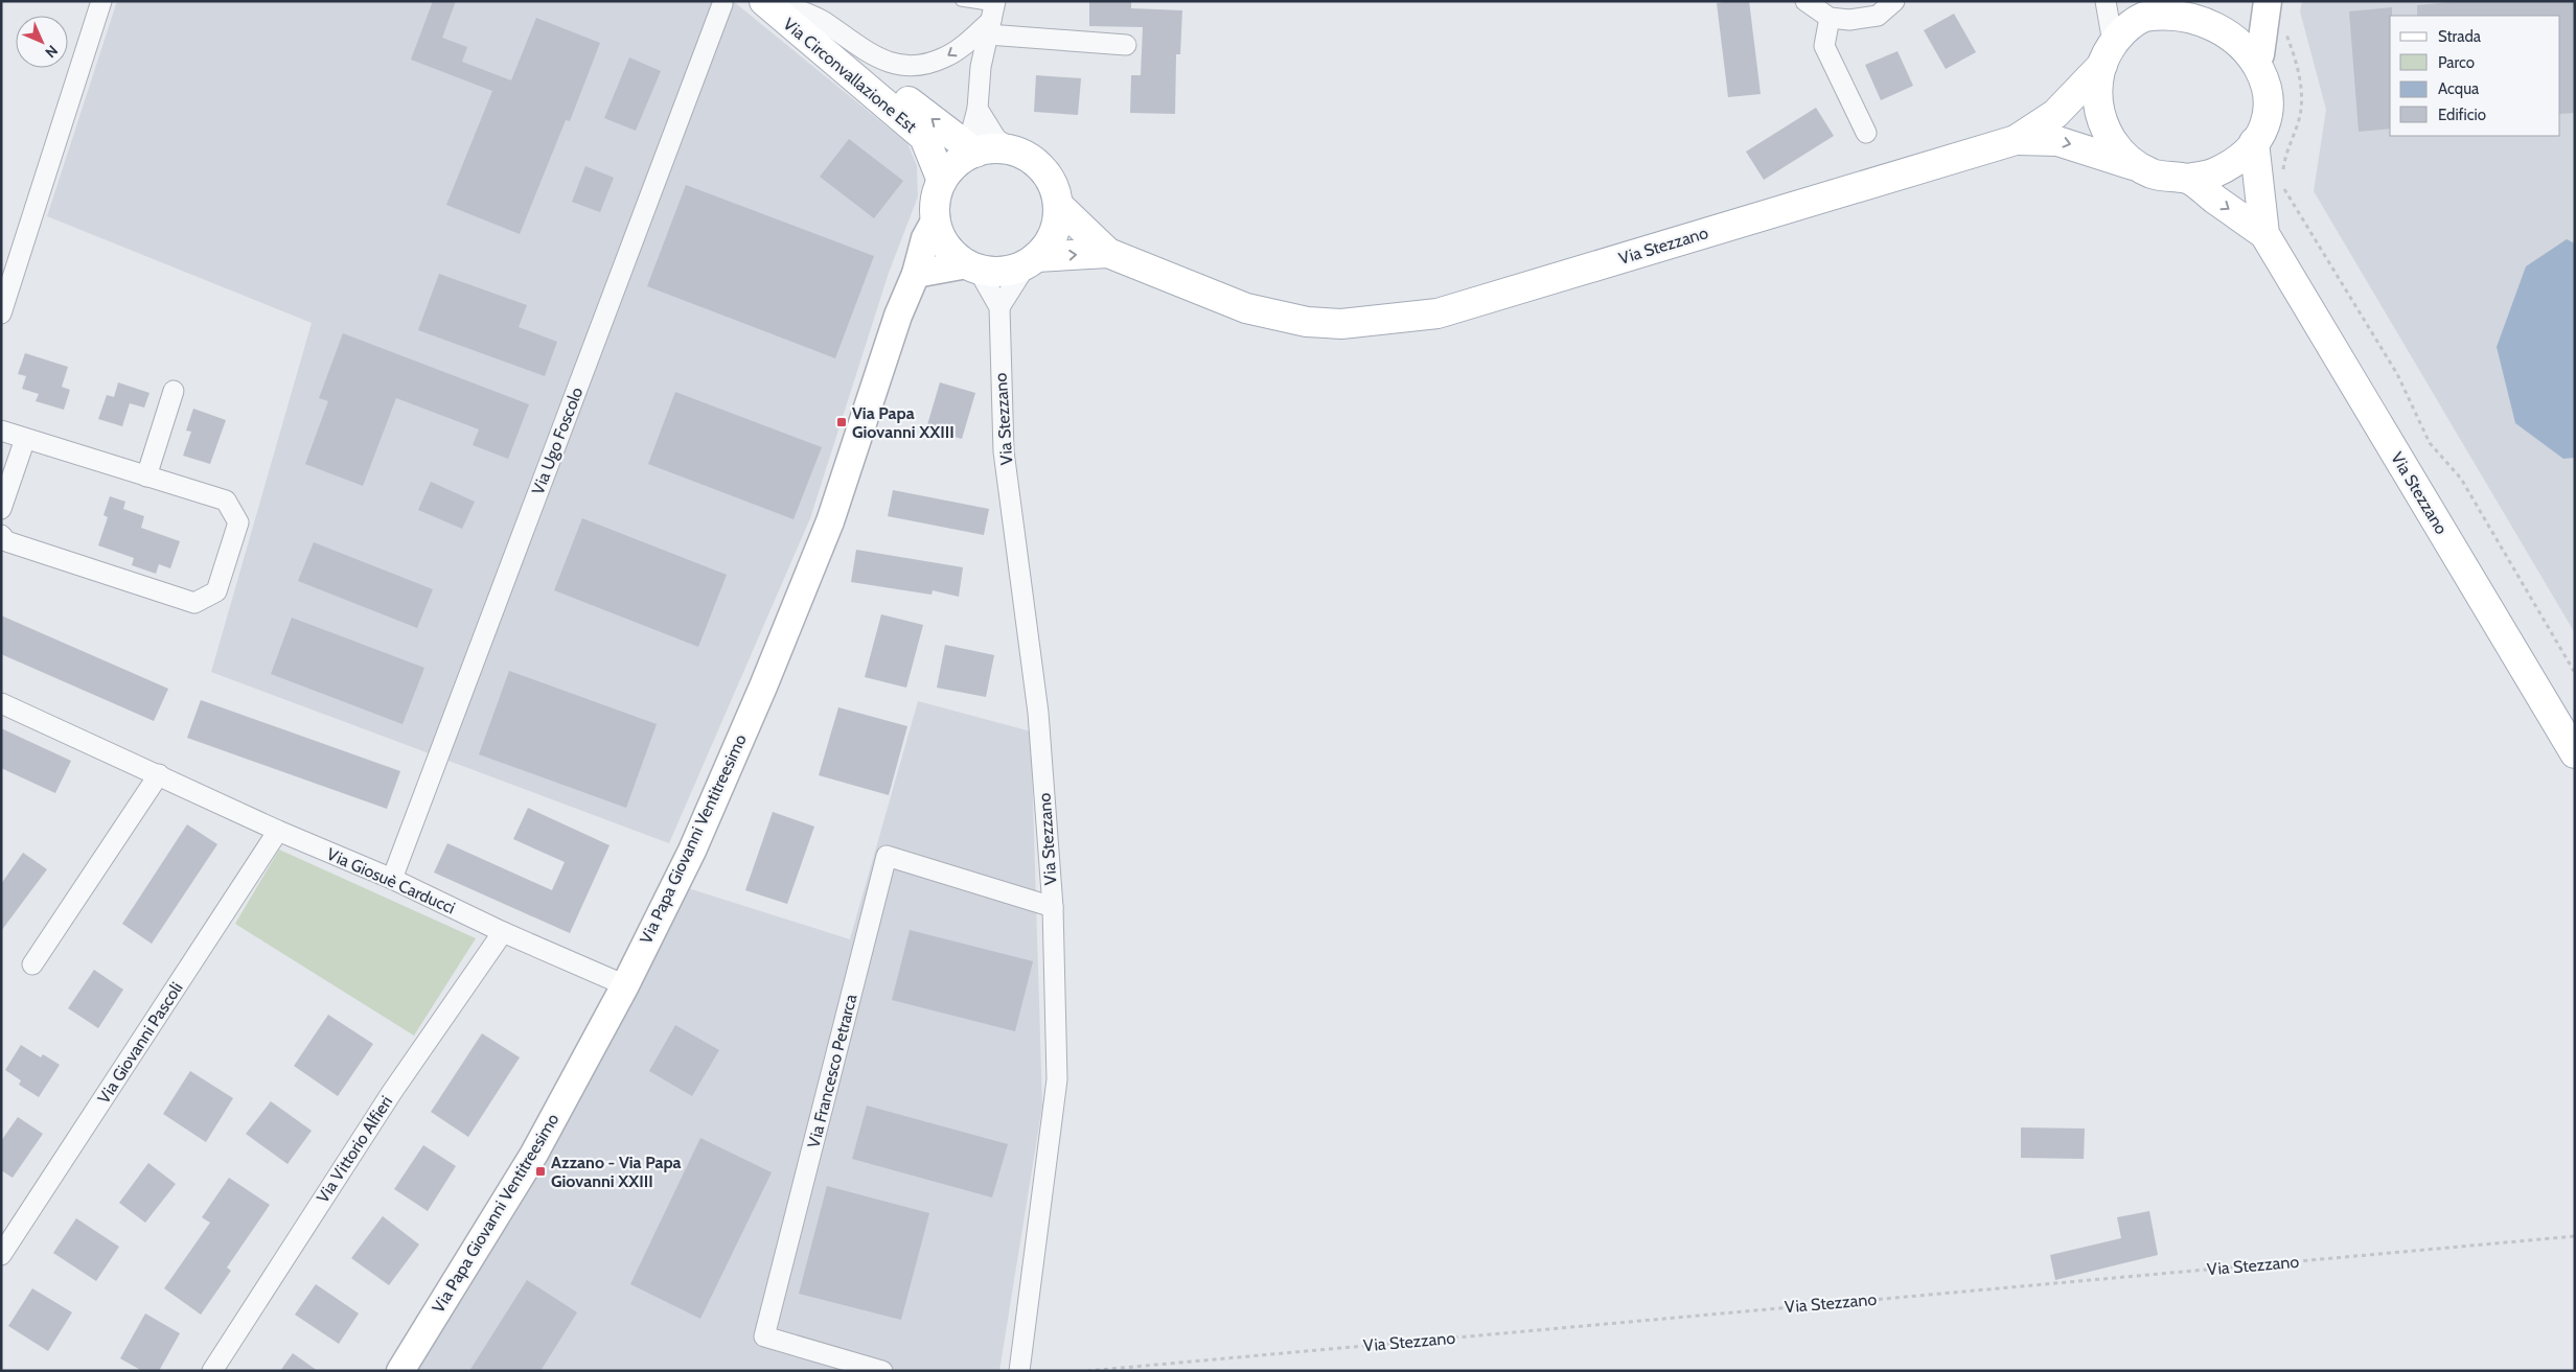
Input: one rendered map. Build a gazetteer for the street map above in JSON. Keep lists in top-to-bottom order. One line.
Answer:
{"streets":{"main road":["Via Circonvallazione Est","Via Stezzano"],"street":["Via Ugo Foscolo","Via Papa Giovanni Ventitreesimo","Via Giosuè Carducci","Via Giovanni Pascoli","Via Francesco Petrarca","Via Vittorio Alfieri"]},"crossings":[["Via Circonvallazione Est","Via Stezzano"],["Via Circonvallazione Est","Via Papa Giovanni Ventitreesimo"],["Via Stezzano","Via Papa Giovanni Ventitreesimo"],["Via Stezzano","Via Francesco Petrarca"],["Via Ugo Foscolo","Via Giosuè Carducci"],["Via Papa Giovanni Ventitreesimo","Via Giosuè Carducci"],["Via Giosuè Carducci","Via Giovanni Pascoli"],["Via Giosuè Carducci","Via Vittorio Alfieri"]],"places":{"transit":["Via Papa Giovanni XXIII","Azzano - Via Papa Giovanni XXIII"]},"legend":["Strada","Parco","Acqua","Edificio"],"north":"bottom right"}
